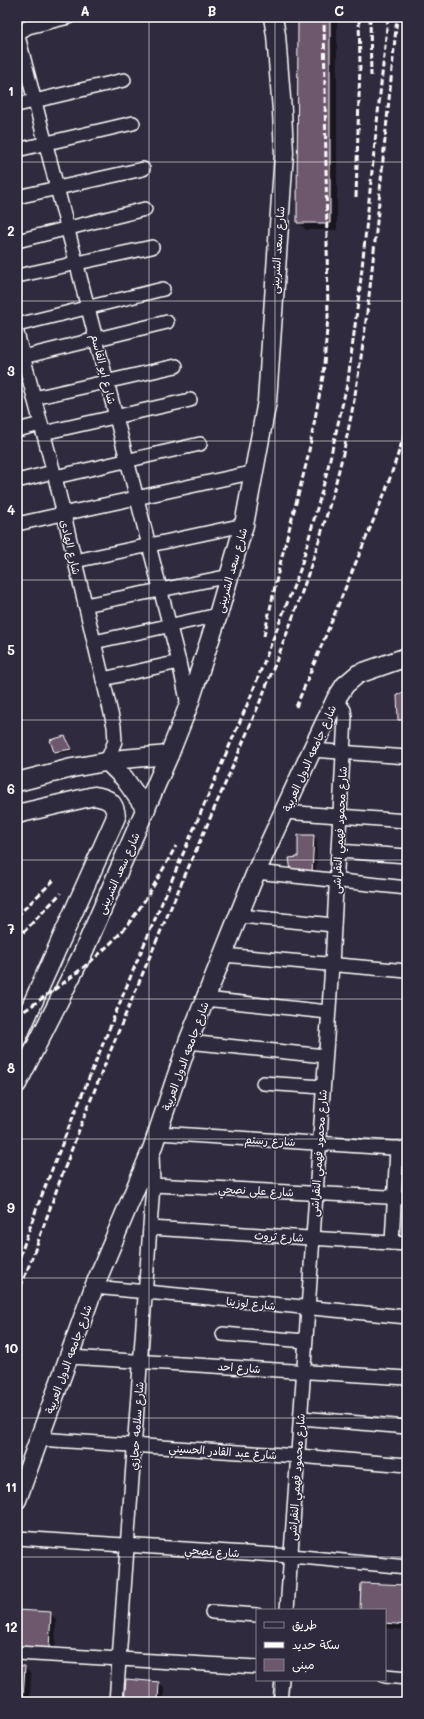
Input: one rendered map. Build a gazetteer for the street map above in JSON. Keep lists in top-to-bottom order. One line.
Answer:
{"streets":{"main road":["شارع سعد الشربينى","شارع جامعه الدول العربية"],"street":["شارع ابو القاسم","شارع الهادى","شارع محمود فهمي النقراشى","شارع رستم","شارع على نصحي","شارع ثروت","شارع لوزينا","شارع احد","شارع سلامه حجازي","شارع عبد القادر الحسيني","شارع نصحي"]},"crossings":[["شارع سعد الشربينى","شارع ابو القاسم"],["شارع جامعه الدول العربية","شارع محمود فهمي النقراشى"],["شارع جامعه الدول العربية","شارع رستم"],["شارع جامعه الدول العربية","شارع لوزينا"],["شارع جامعه الدول العربية","شارع احد"],["شارع جامعه الدول العربية","شارع سلامه حجازي"],["شارع جامعه الدول العربية","شارع عبد القادر الحسيني"],["شارع محمود فهمي النقراشى","شارع رستم"],["شارع محمود فهمي النقراشى","شارع على نصحي"],["شارع محمود فهمي النقراشى","شارع ثروت"],["شارع محمود فهمي النقراشى","شارع لوزينا"],["شارع محمود فهمي النقراشى","شارع احد"],["شارع محمود فهمي النقراشى","شارع عبد القادر الحسيني"],["شارع محمود فهمي النقراشى","شارع نصحي"],["شارع رستم","شارع سلامه حجازي"],["شارع على نصحي","شارع سلامه حجازي"],["شارع ثروت","شارع سلامه حجازي"],["شارع لوزينا","شارع سلامه حجازي"],["شارع احد","شارع سلامه حجازي"],["شارع سلامه حجازي","شارع عبد القادر الحسيني"],["شارع سلامه حجازي","شارع نصحي"]],"legend":["طريق","سكة حديد","مبنى"],"grid":{"columns":["A","B","C"],"rows":["1","2","3","4","5","6","7","8","9","10","11","12"]}}
